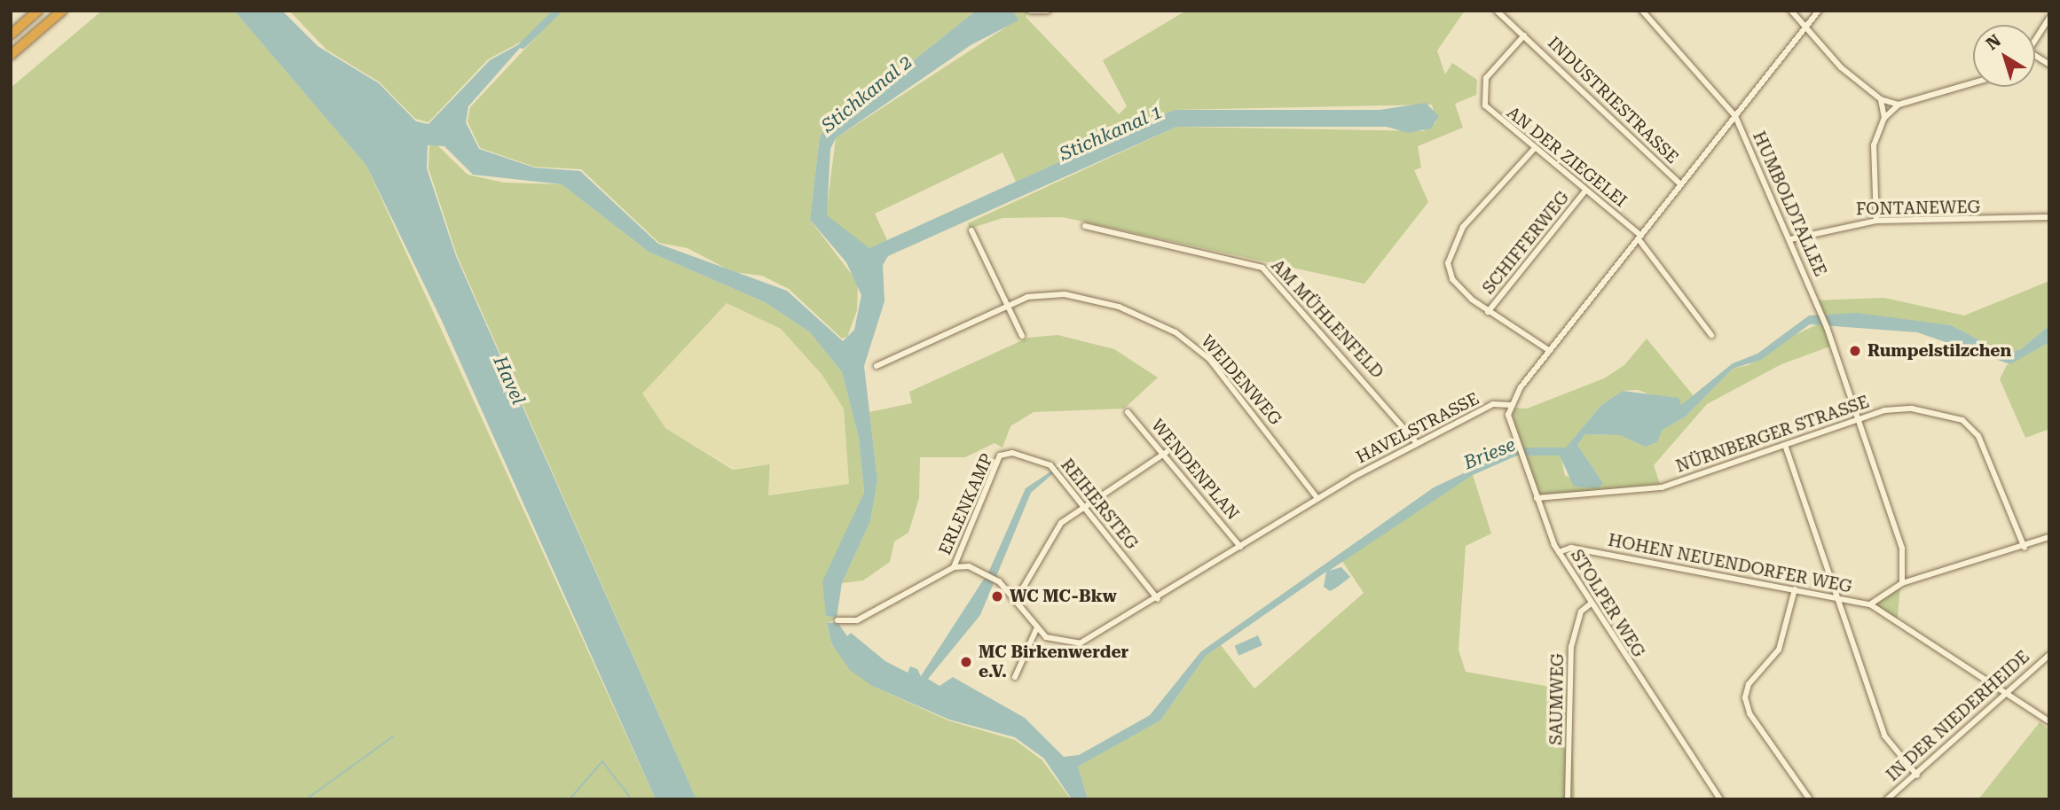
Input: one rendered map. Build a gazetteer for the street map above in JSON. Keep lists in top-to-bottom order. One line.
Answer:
{"streets":{"street":["INDUSTRIESTRASSE","AN DER ZIEGELEI","HUMBOLDTALLEE","FONTANEWEG","SCHIFFERWEG","AM MÜHLENFELD","WEIDENWEG","HAVELSTRASSE","NÜRNBERGER STRASSE","WENDENPLAN","ERLENKAMP","REIHERSTEG","HOHEN NEUENDORFER WEG","STOLPER WEG","SAUMWEG","IN DER NIEDERHEIDE"]},"crossings":[["INDUSTRIESTRASSE","AN DER ZIEGELEI"],["AN DER ZIEGELEI","SCHIFFERWEG"],["HUMBOLDTALLEE","FONTANEWEG"],["HUMBOLDTALLEE","NÜRNBERGER STRASSE"],["AM MÜHLENFELD","HAVELSTRASSE"],["WEIDENWEG","HAVELSTRASSE"],["HAVELSTRASSE","WENDENPLAN"],["HAVELSTRASSE","ERLENKAMP"],["HAVELSTRASSE","REIHERSTEG"],["HAVELSTRASSE","STOLPER WEG"],["NÜRNBERGER STRASSE","STOLPER WEG"],["ERLENKAMP","REIHERSTEG"],["HOHEN NEUENDORFER WEG","STOLPER WEG"],["HOHEN NEUENDORFER WEG","IN DER NIEDERHEIDE"],["STOLPER WEG","SAUMWEG"]],"water":["Stichkanal 2","Stichkanal 1","Havel","Briese"],"places":["Rumpelstilzchen","WC MC-Bkw","MC Birkenwerder e.V."],"north":"top left"}
